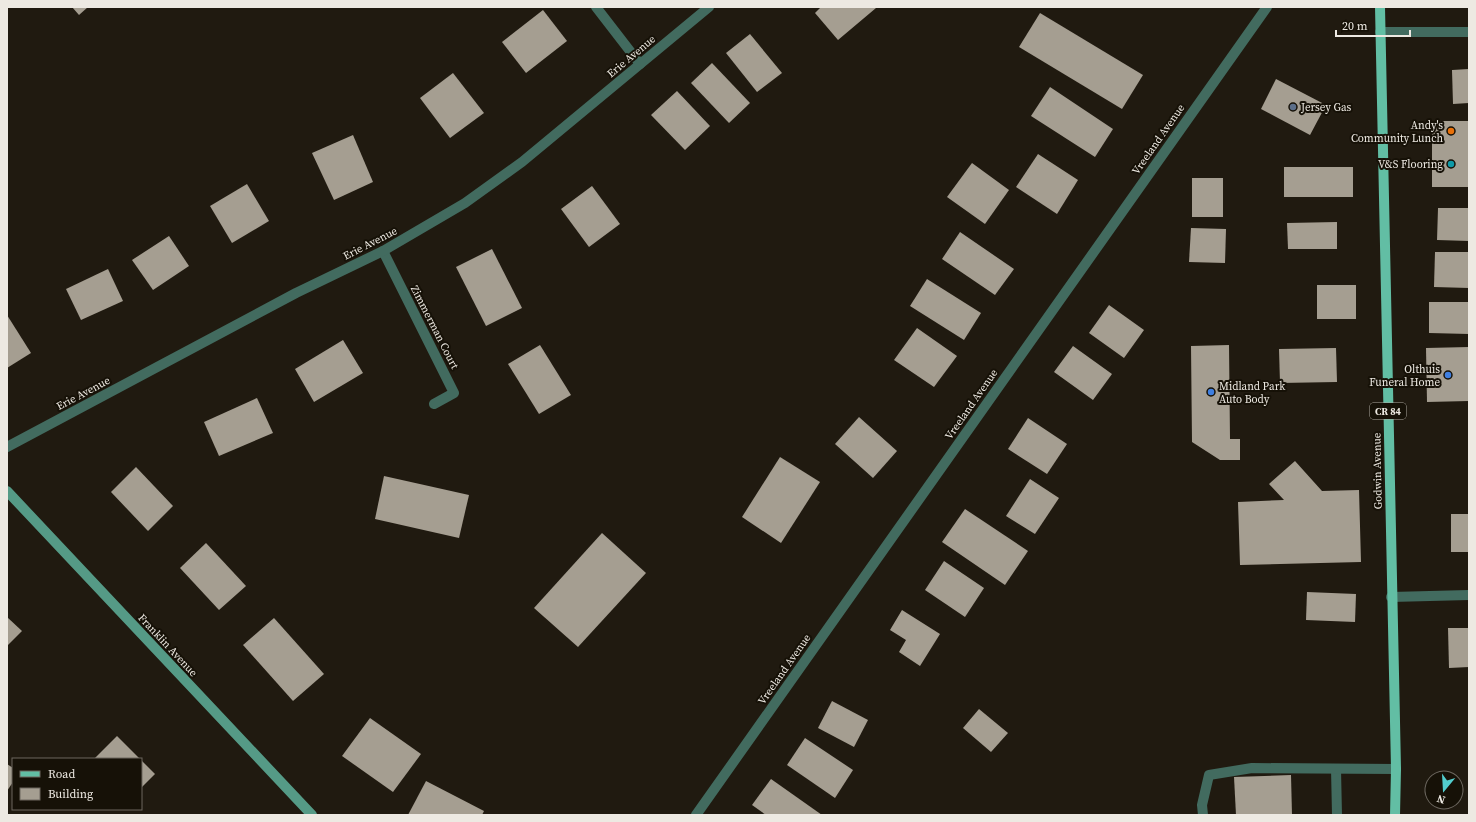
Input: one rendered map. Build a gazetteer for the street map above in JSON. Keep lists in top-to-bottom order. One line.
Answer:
{"streets":{"main road":["CR 84","Godwin Avenue"],"street":["Erie Avenue","Vreeland Avenue","Zimmerman Court","Franklin Avenue"]},"crossings":[["Erie Avenue","Zimmerman Court"]],"places":["Jersey Gas","Andy's Community Lunch","V&S Flooring","Olthuis Funeral Home","Midland Park Auto Body"],"legend":["Road","Building"],"scale_bar":"20 m","north":"bottom"}
